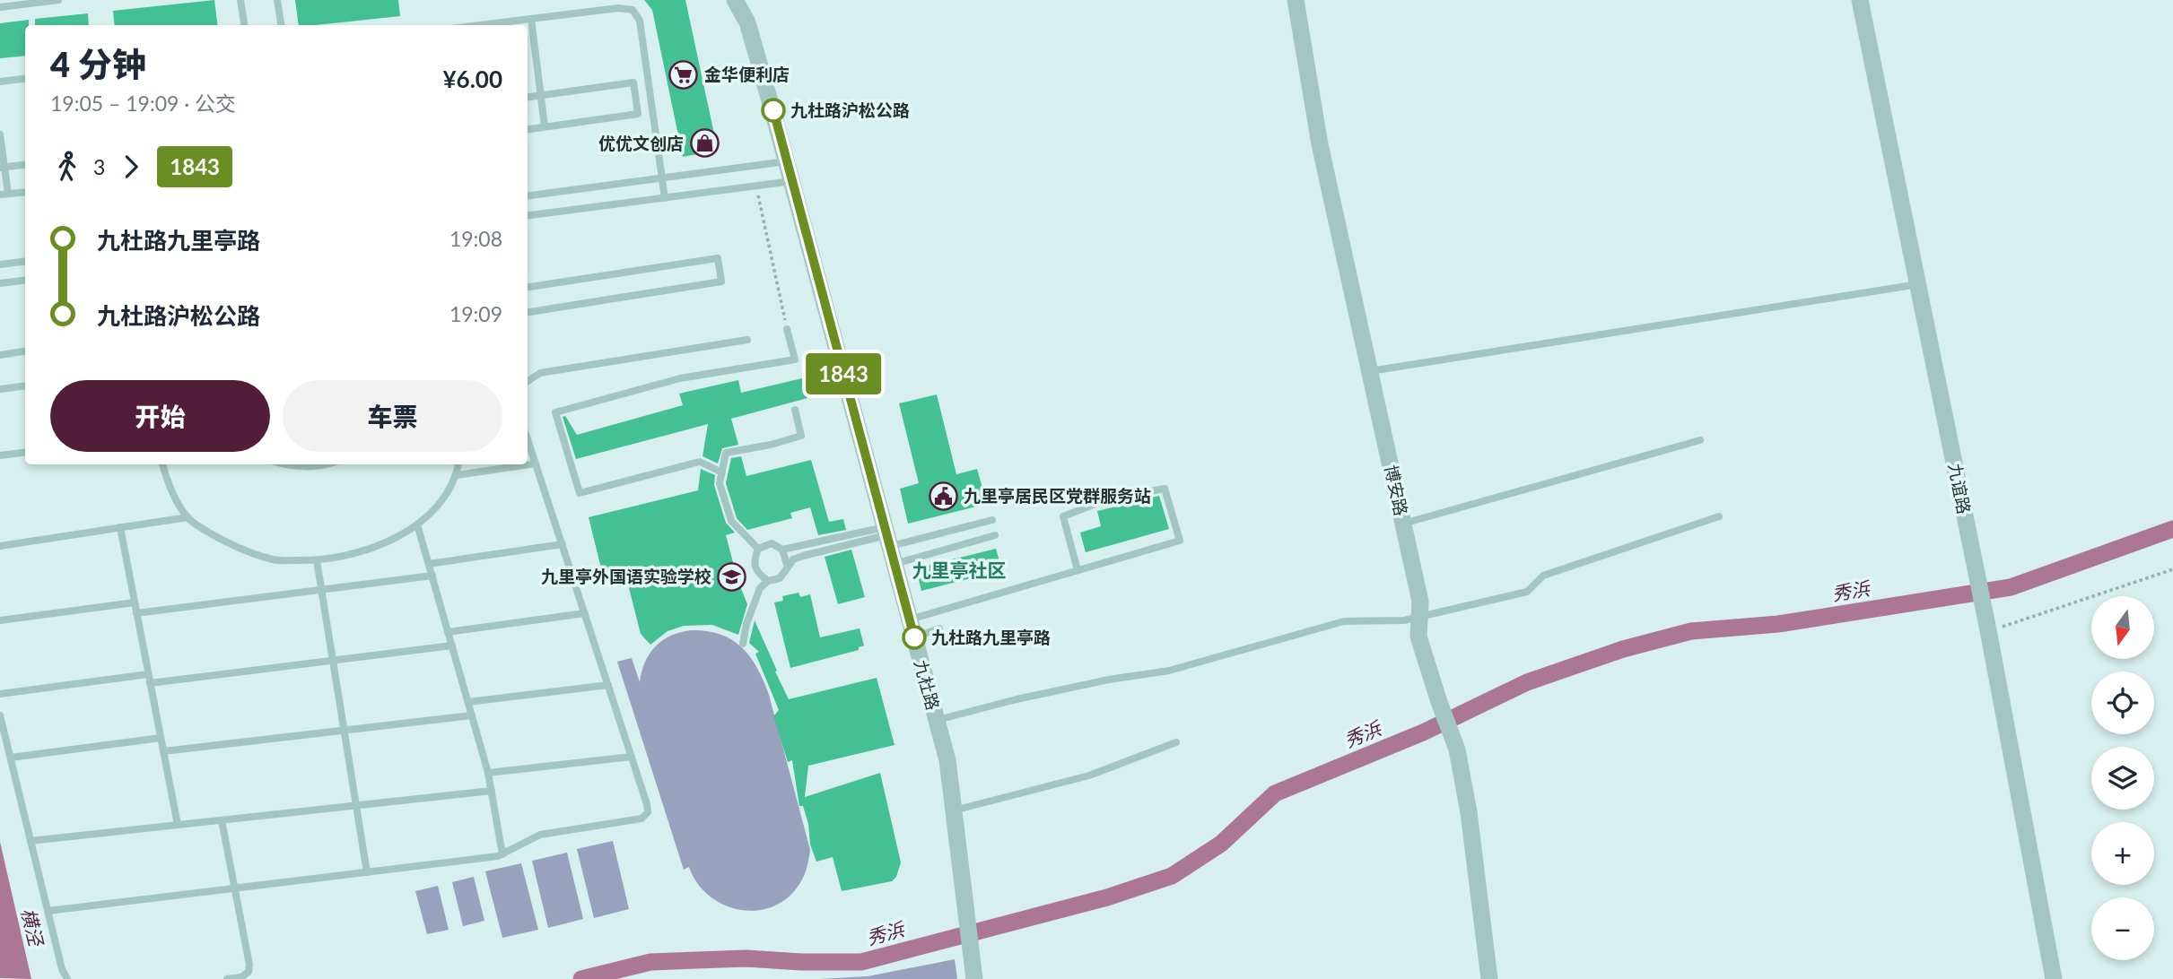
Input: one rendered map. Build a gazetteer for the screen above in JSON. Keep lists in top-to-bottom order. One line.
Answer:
{"streets":{"street":["九谊路","博安路","九杜路"]},"districts":["九里亭社区"],"water":["秀浜","横泾"],"places":{"supermarket":["金华便利店"],"other":["九杜路沪松公路","九杜路九里亭路"],"shop":["优优文创店"],"public building":["九里亭居民区党群服务站"],"school or university":["九里亭外国语实验学校"]},"lines":["bus line 1843"],"north":"bottom","page":{"on_map":"1843","heading":["4 分钟","19:05 – 19:09 · 公交","¥6.00"],"legs":["3","1843"],"list":[{"name":"九杜路九里亭路","value":"19:08"},{"name":"九杜路沪松公路","value":"19:09"}],"buttons":["开始","车票"],"map_buttons":["+","−"]}}
